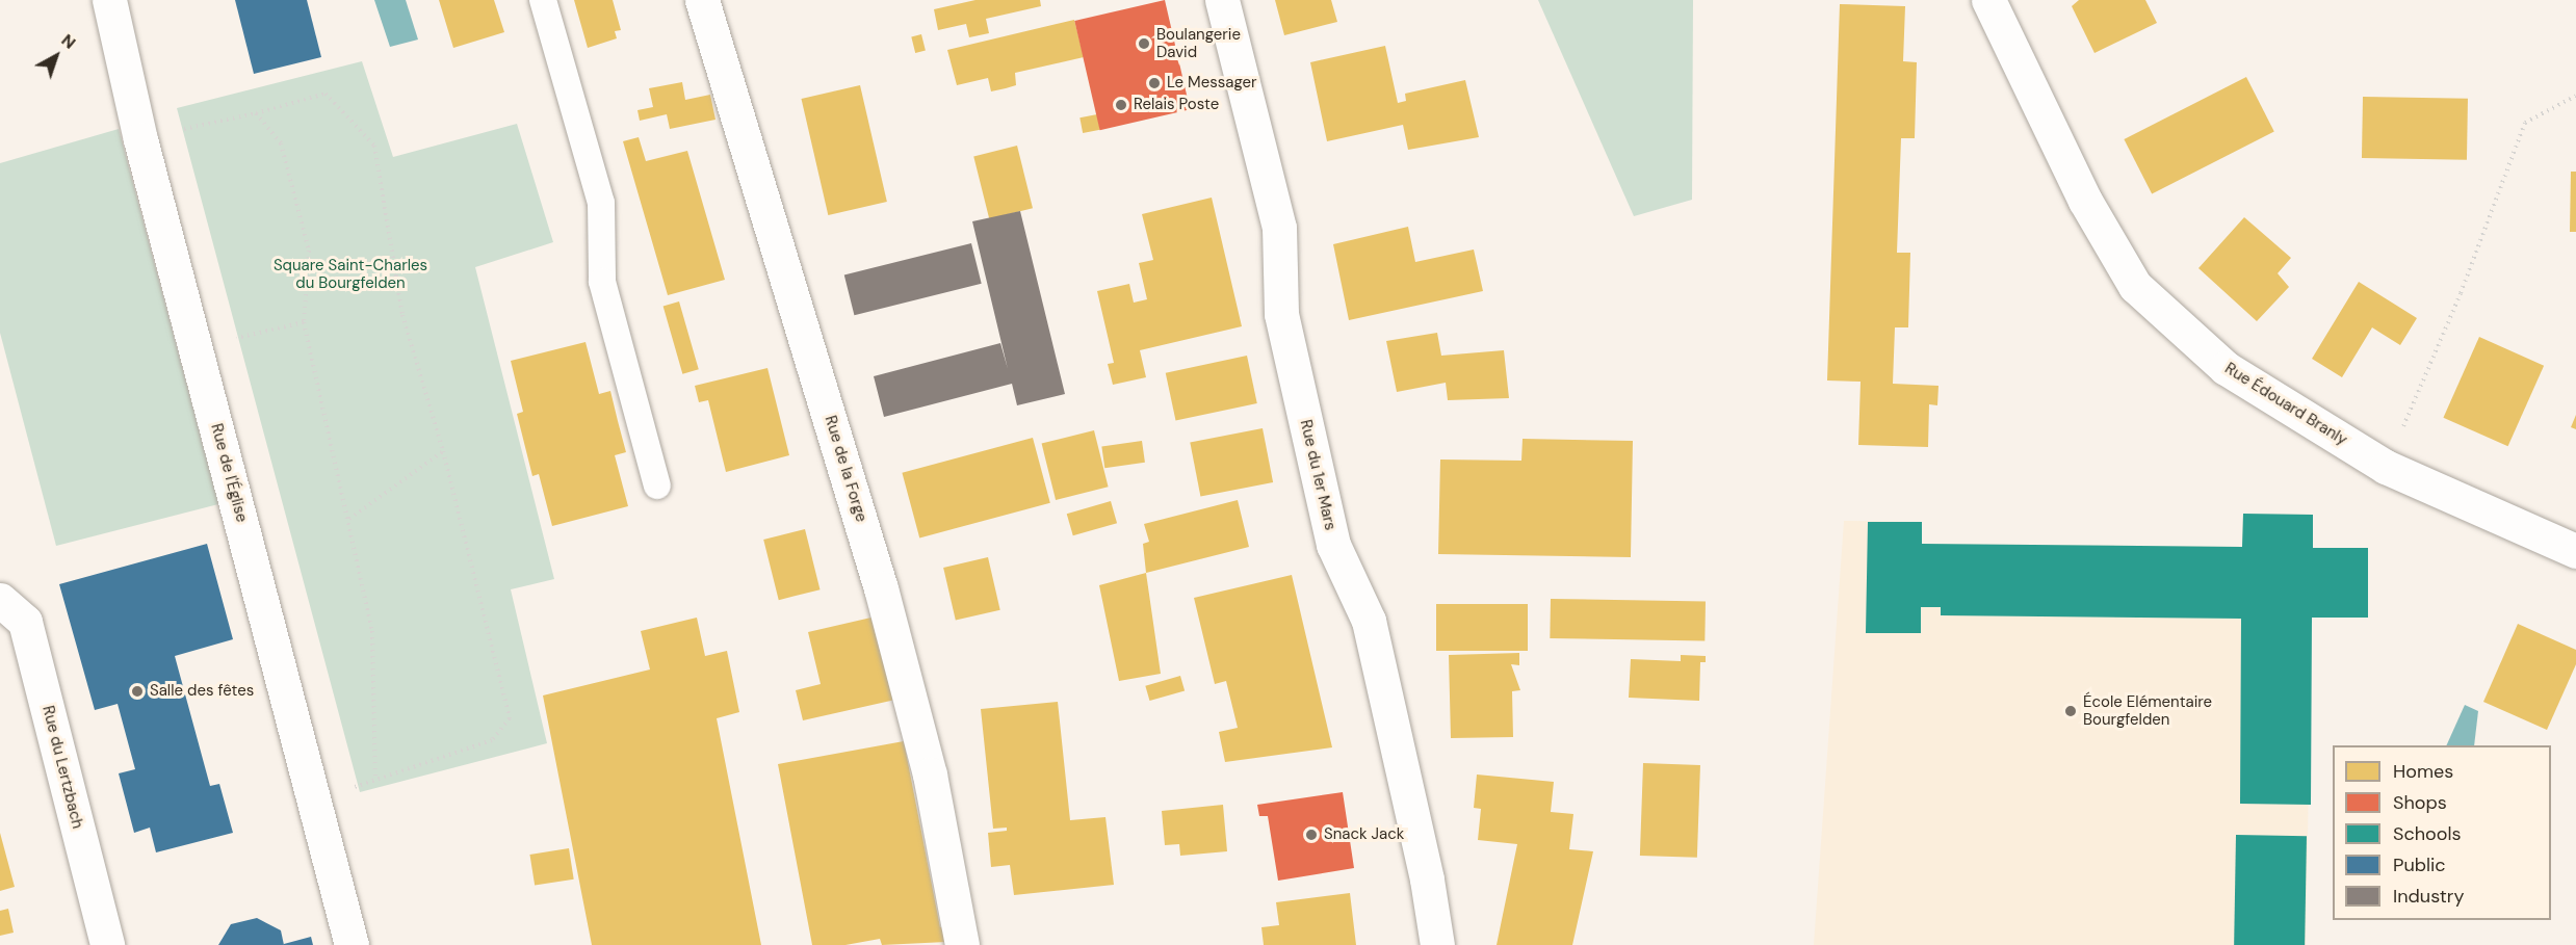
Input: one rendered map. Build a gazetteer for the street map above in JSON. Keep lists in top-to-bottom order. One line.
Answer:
{"streets":{"street":["Rue Édouard Branly","Rue de la Forge","Rue de l'Église","Rue du 1er Mars","Rue du Lertzbach"]},"parks":["Square Saint-Charles du Bourgfelden"],"places":["Boulangerie David","Le Messager","Relais Poste","Salle des fêtes","École Elémentaire Bourgfelden","Snack Jack"],"legend":["Homes","Shops","Schools","Public","Industry"],"north":"top right"}
